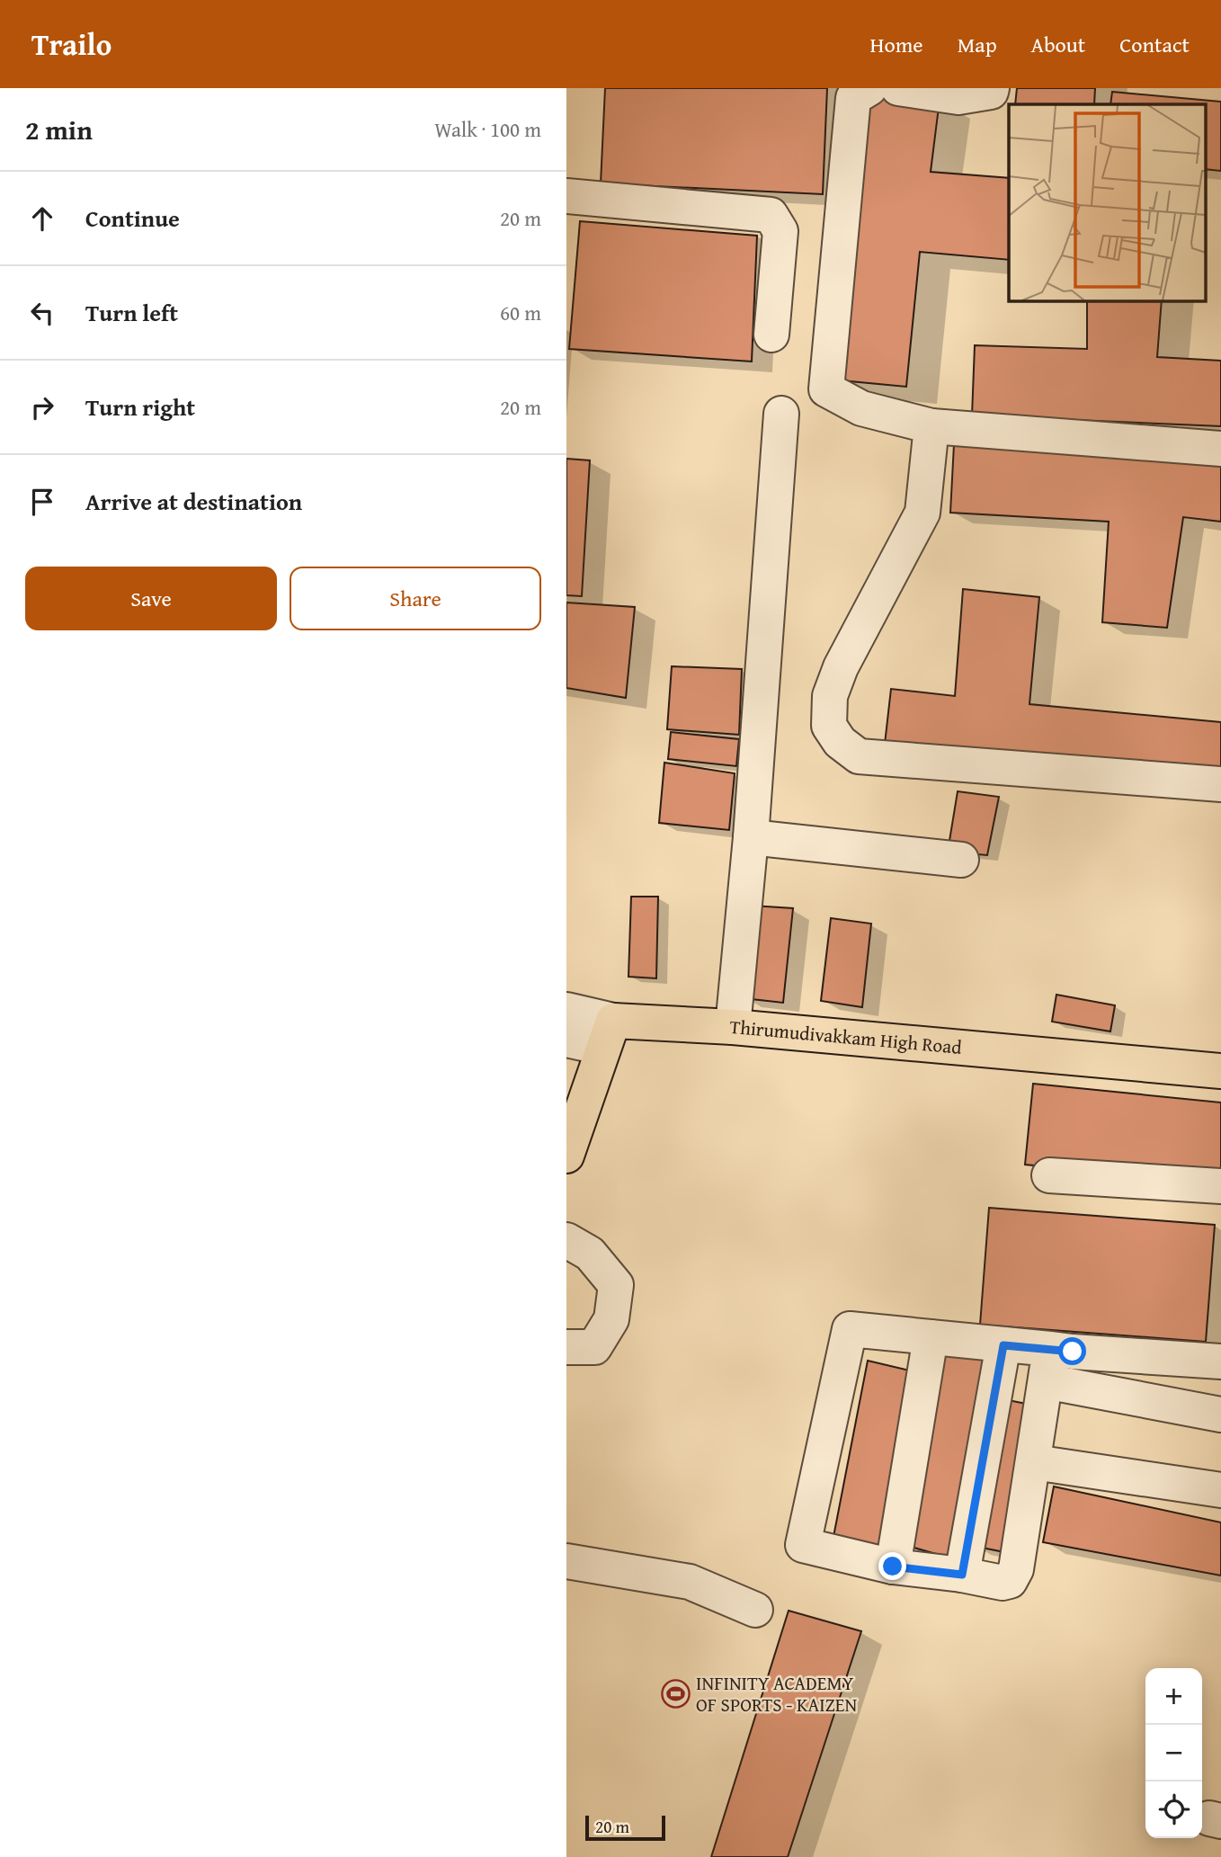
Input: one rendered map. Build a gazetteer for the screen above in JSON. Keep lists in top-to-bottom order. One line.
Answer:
{"streets":{"main road":["Thirumudivakkam High Road"]},"places":{"sports":["INFINITY ACADEMY OF SPORTS - KAIZEN"]},"scale_bar":"20 m","page":{"header":"Trailo","nav":["Home","Map","About","Contact"],"heading":["2 min","Walk · 100 m"],"list":[["Continue","20 m"],["Turn left","60 m"],["Turn right","20 m"],"Arrive at destination"],"buttons":["Save","Share"],"map_buttons":["+","−"],"scale":"20 m"}}
